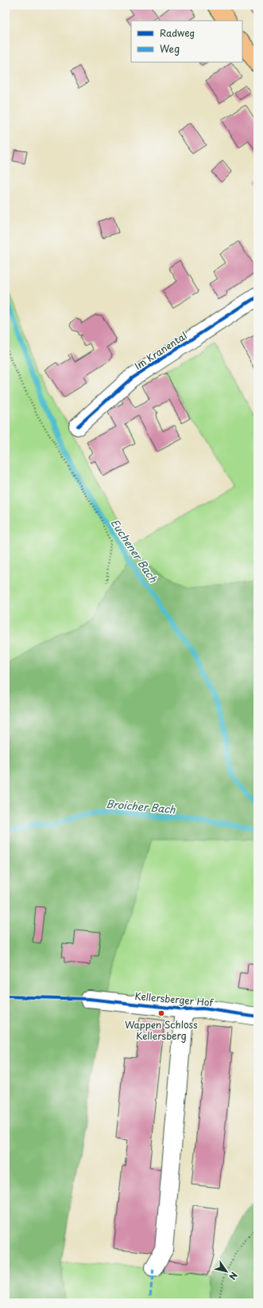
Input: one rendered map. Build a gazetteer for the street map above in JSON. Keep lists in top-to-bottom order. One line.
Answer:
{"streets":{"street":["Im Kranental","Kellersberger Hof"]},"water":["Euchener Bach","Broicher Bach"],"places":["Wappen Schloss Kellersberg"],"legend":["Radweg","Weg"],"north":"bottom right"}
